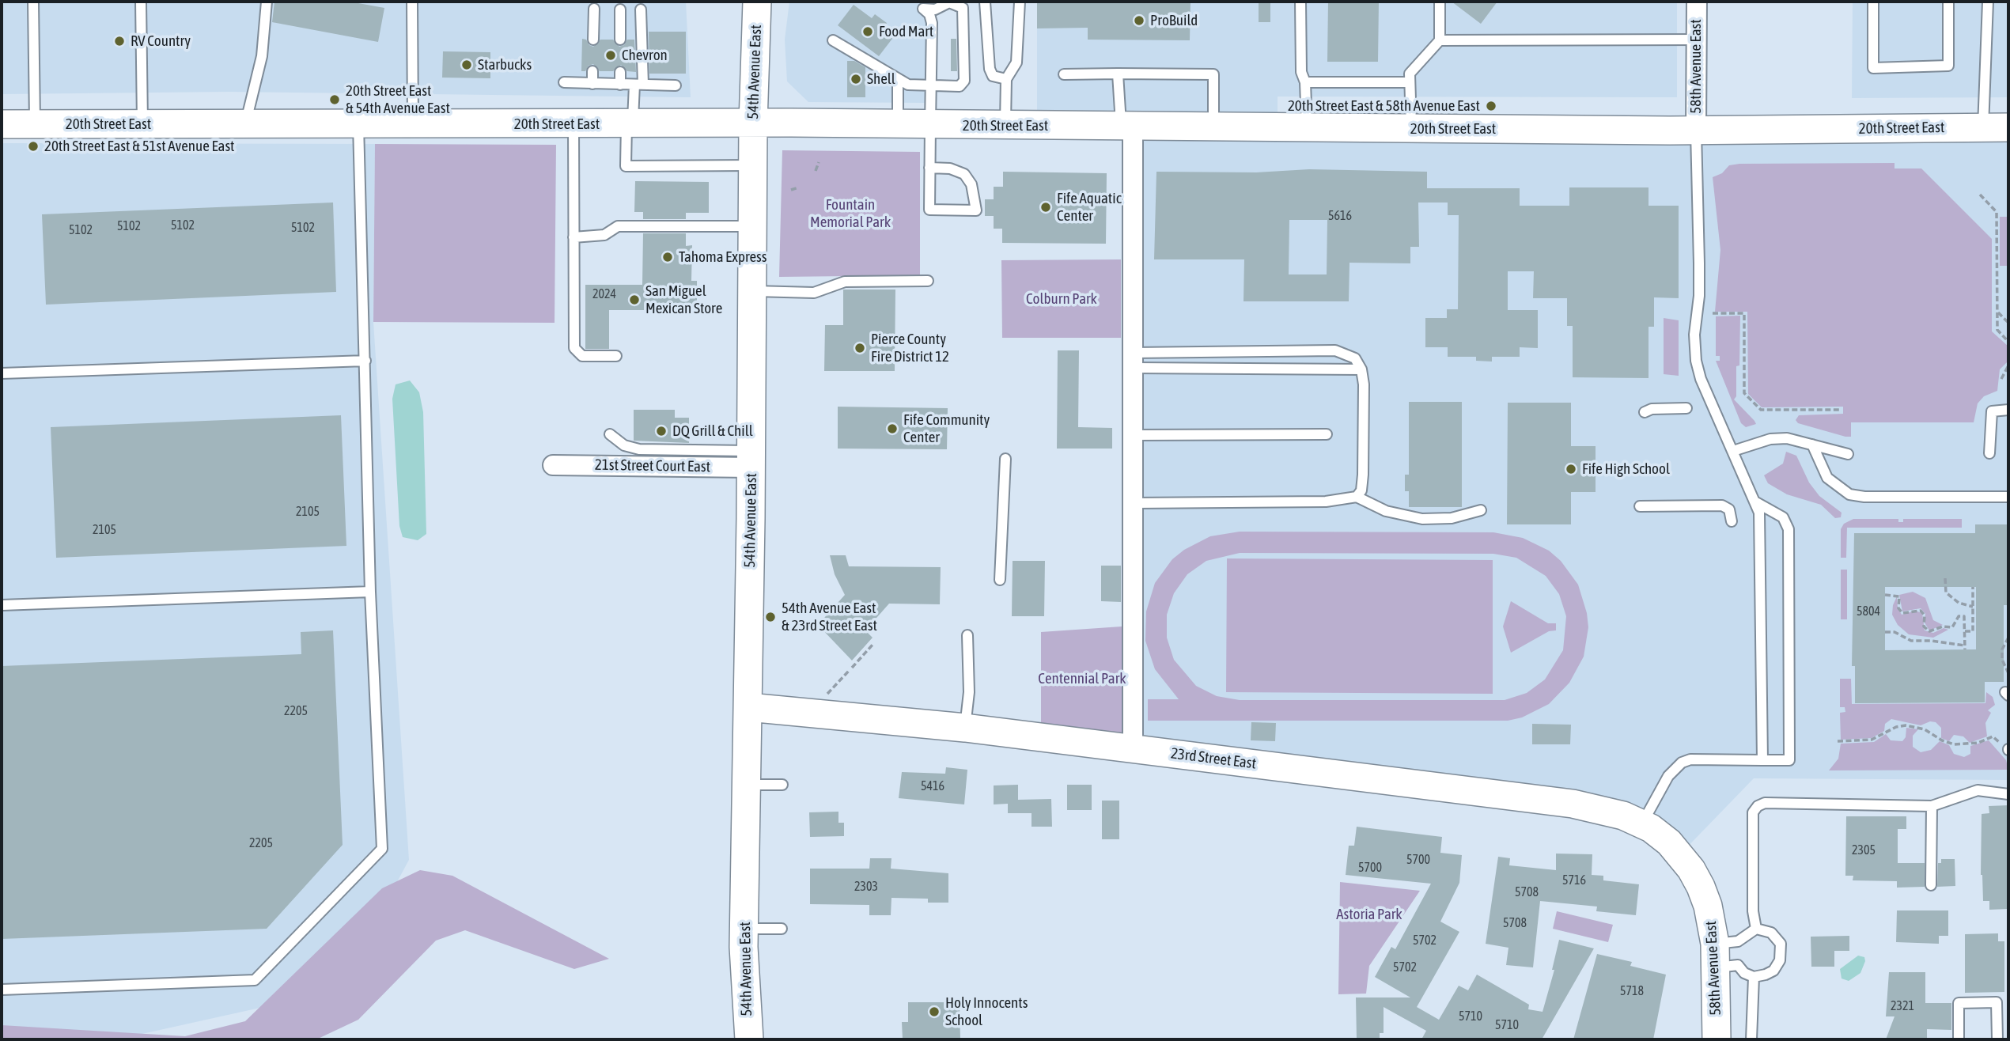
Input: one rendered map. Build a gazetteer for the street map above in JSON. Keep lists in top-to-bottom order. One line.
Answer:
{"streets":{"main road":["58th Avenue East","54th Avenue East","20th Street East","23rd Street East"],"street":["21st Street Court East"]},"crossings":[["58th Avenue East","20th Street East"],["58th Avenue East","23rd Street East"],["54th Avenue East","20th Street East"],["54th Avenue East","21st Street Court East"],["54th Avenue East","23rd Street East"]],"parks":["Fountain Memorial Park","Colburn Park","Centennial Park","Astoria Park"],"places":["ProBuild","Food Mart","RV Country","Chevron","Starbucks","Shell","20th Street East & 54th Avenue East","20th Street East & 58th Avenue East","20th Street East & 51st Avenue East","Fife Aquatic Center","Tahoma Express","San Miguel Mexican Store","Pierce County Fire District 12","Fife Community Center","DQ Grill & Chill","Fife High School","54th Avenue East & 23rd Street East","Holy Innocents School"],"house_numbers":["5616","5102","5102","5102","5102","2024","2105","2105","5804","2205","5416","2205","2305","5700","5700","5716","2303","5708","5708","5702","5702","5718","2321","5710","5710"]}
